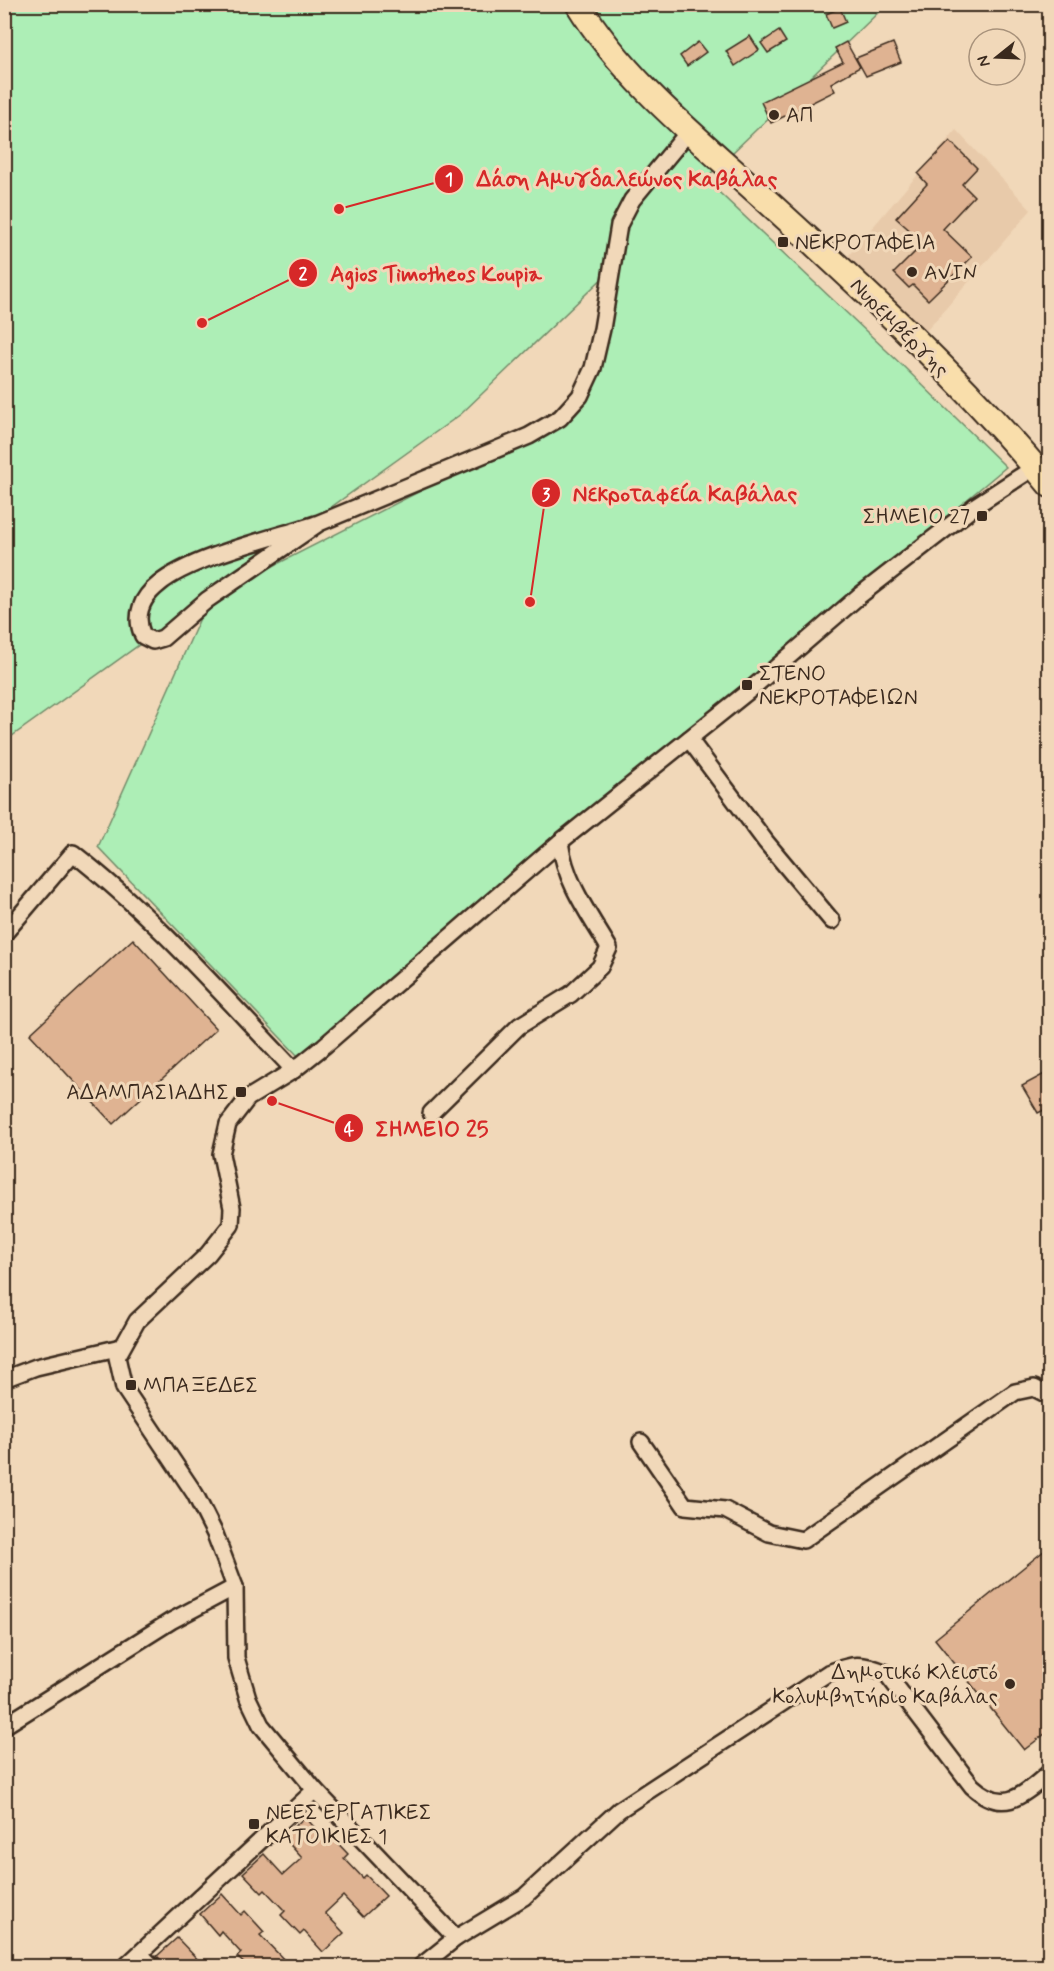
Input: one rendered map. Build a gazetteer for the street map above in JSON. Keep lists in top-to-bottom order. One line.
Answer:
{"streets":{"main road":["Νυρεμβέργης"]},"places":{"other":["ΑΠ","Δάση Αμυγδαλεώνος Καβάλας","AVIN","Agios Timotheos Koupia","Νεκροταφεία Καβάλας","ΣΗΜΕΙΟ 25","Δημοτικό Κλειστό Κολυμβητήριο Καβάλας"],"transit":["ΝΕΚΡΟΤΑΦΕΙΑ","ΣΗΜΕΙΟ 27","ΣΤΕΝΟ ΝΕΚΡΟΤΑΦΕΙΩΝ","ΑΔΑΜΠΑΣΙΑΔΗΣ","ΜΠΑΞΕΔΕΣ","ΝΕΕΣ ΕΡΓΑΤΙΚΕΣ ΚΑΤΟΙΚΙΕΣ 1"]},"north":"left"}
